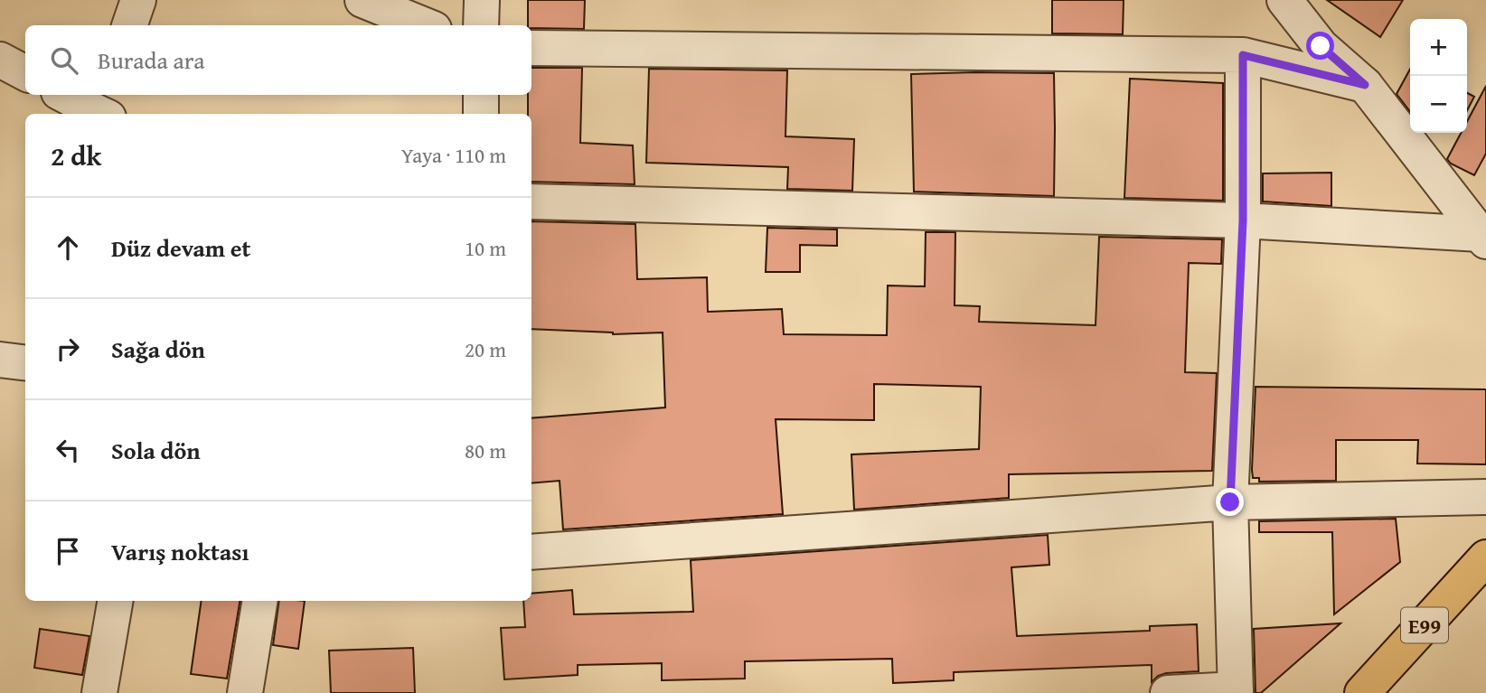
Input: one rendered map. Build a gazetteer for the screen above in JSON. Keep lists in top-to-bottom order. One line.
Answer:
{"streets":{"highway":["E99"]},"page":{"map_buttons":["+","−"],"search":"Burada ara","heading":["2 dk","Yaya · 110 m"],"list":[["Düz devam et","10 m"],["Sağa dön","20 m"],["Sola dön","80 m"],"Varış noktası"]}}
